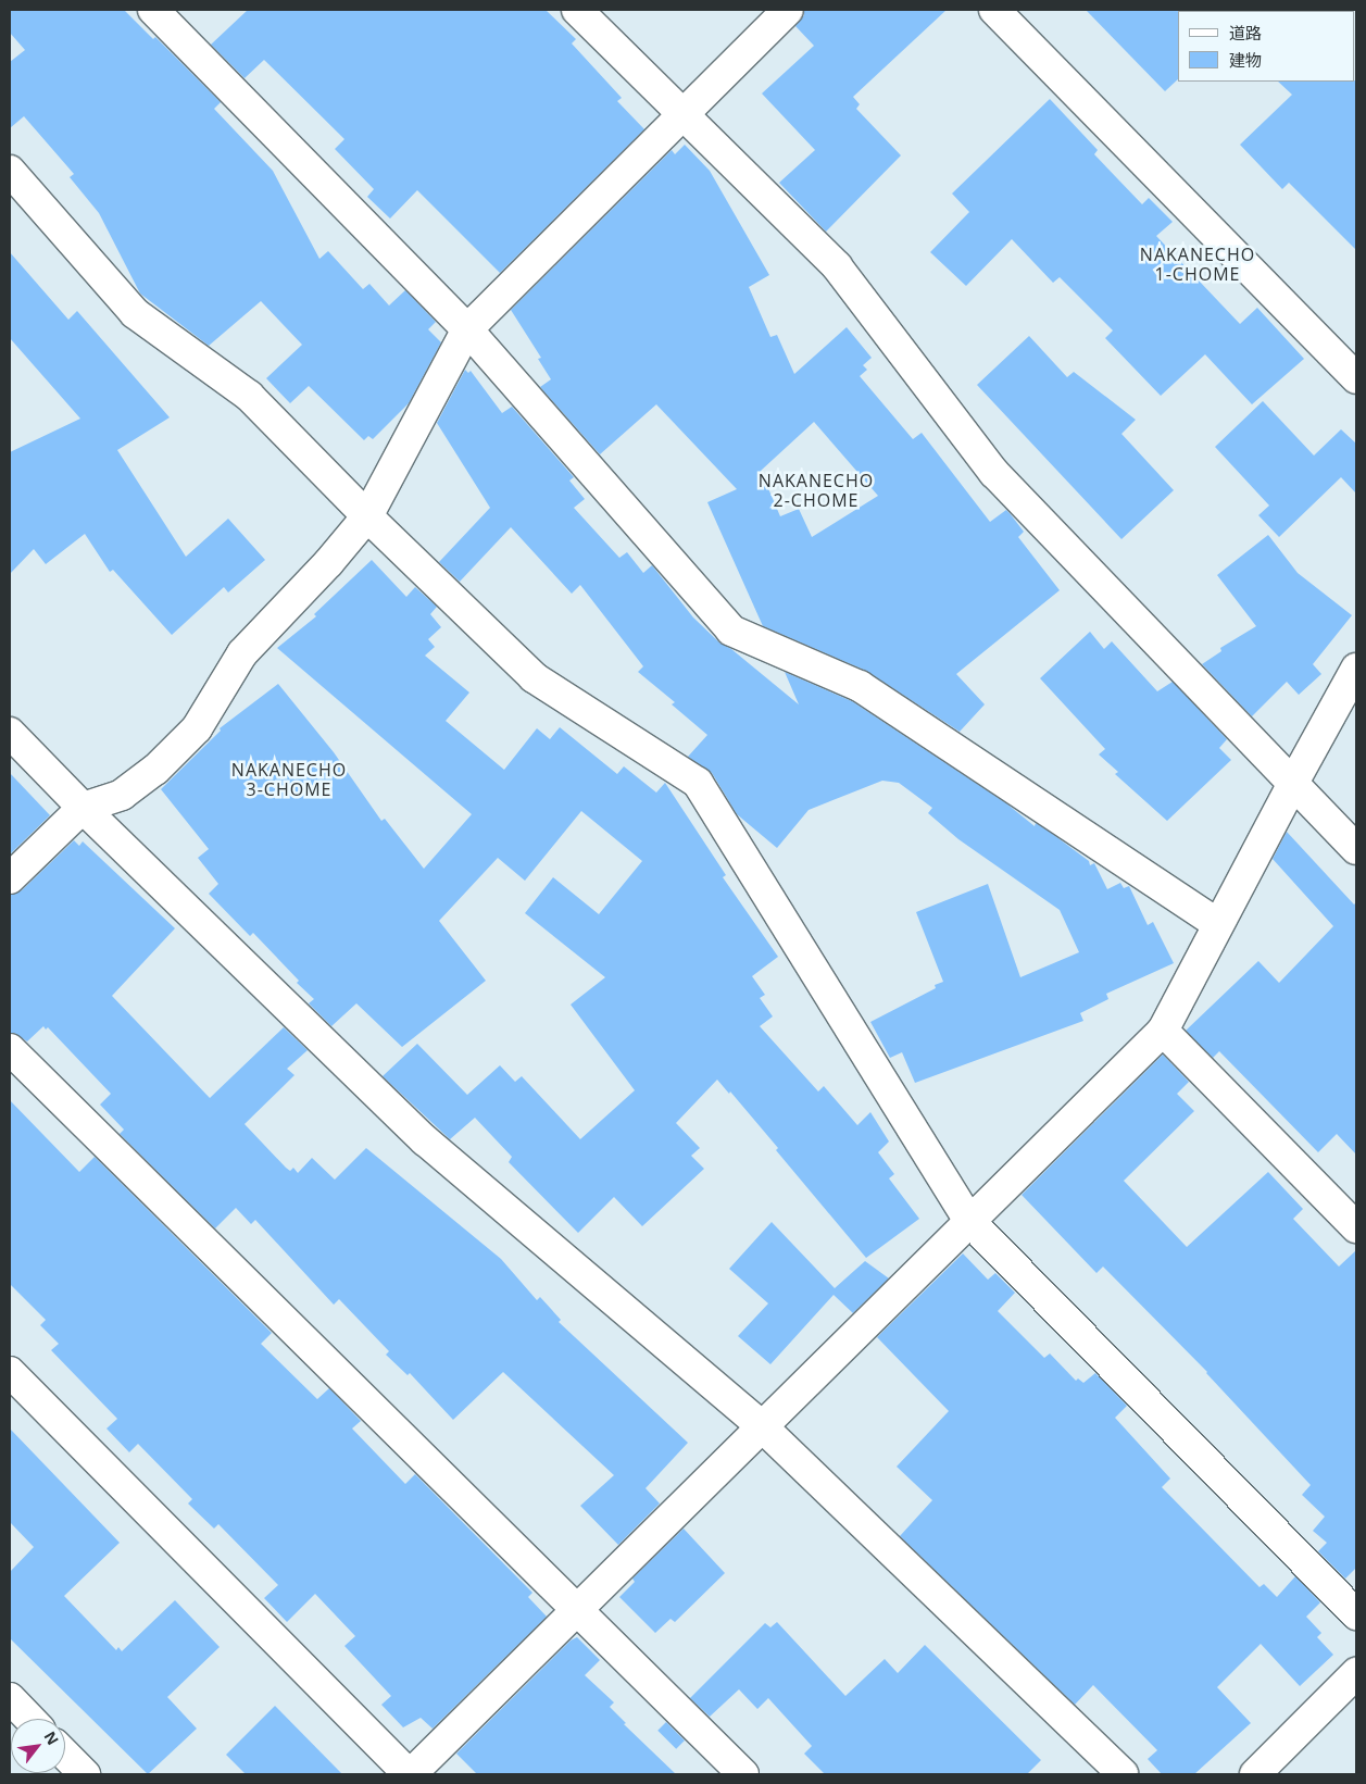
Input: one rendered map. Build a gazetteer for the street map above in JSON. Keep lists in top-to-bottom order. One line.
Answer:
{"districts":["NAKANECHO 1-CHOME","NAKANECHO 2-CHOME","NAKANECHO 3-CHOME"],"legend":["道路","建物"],"north":"top right"}
